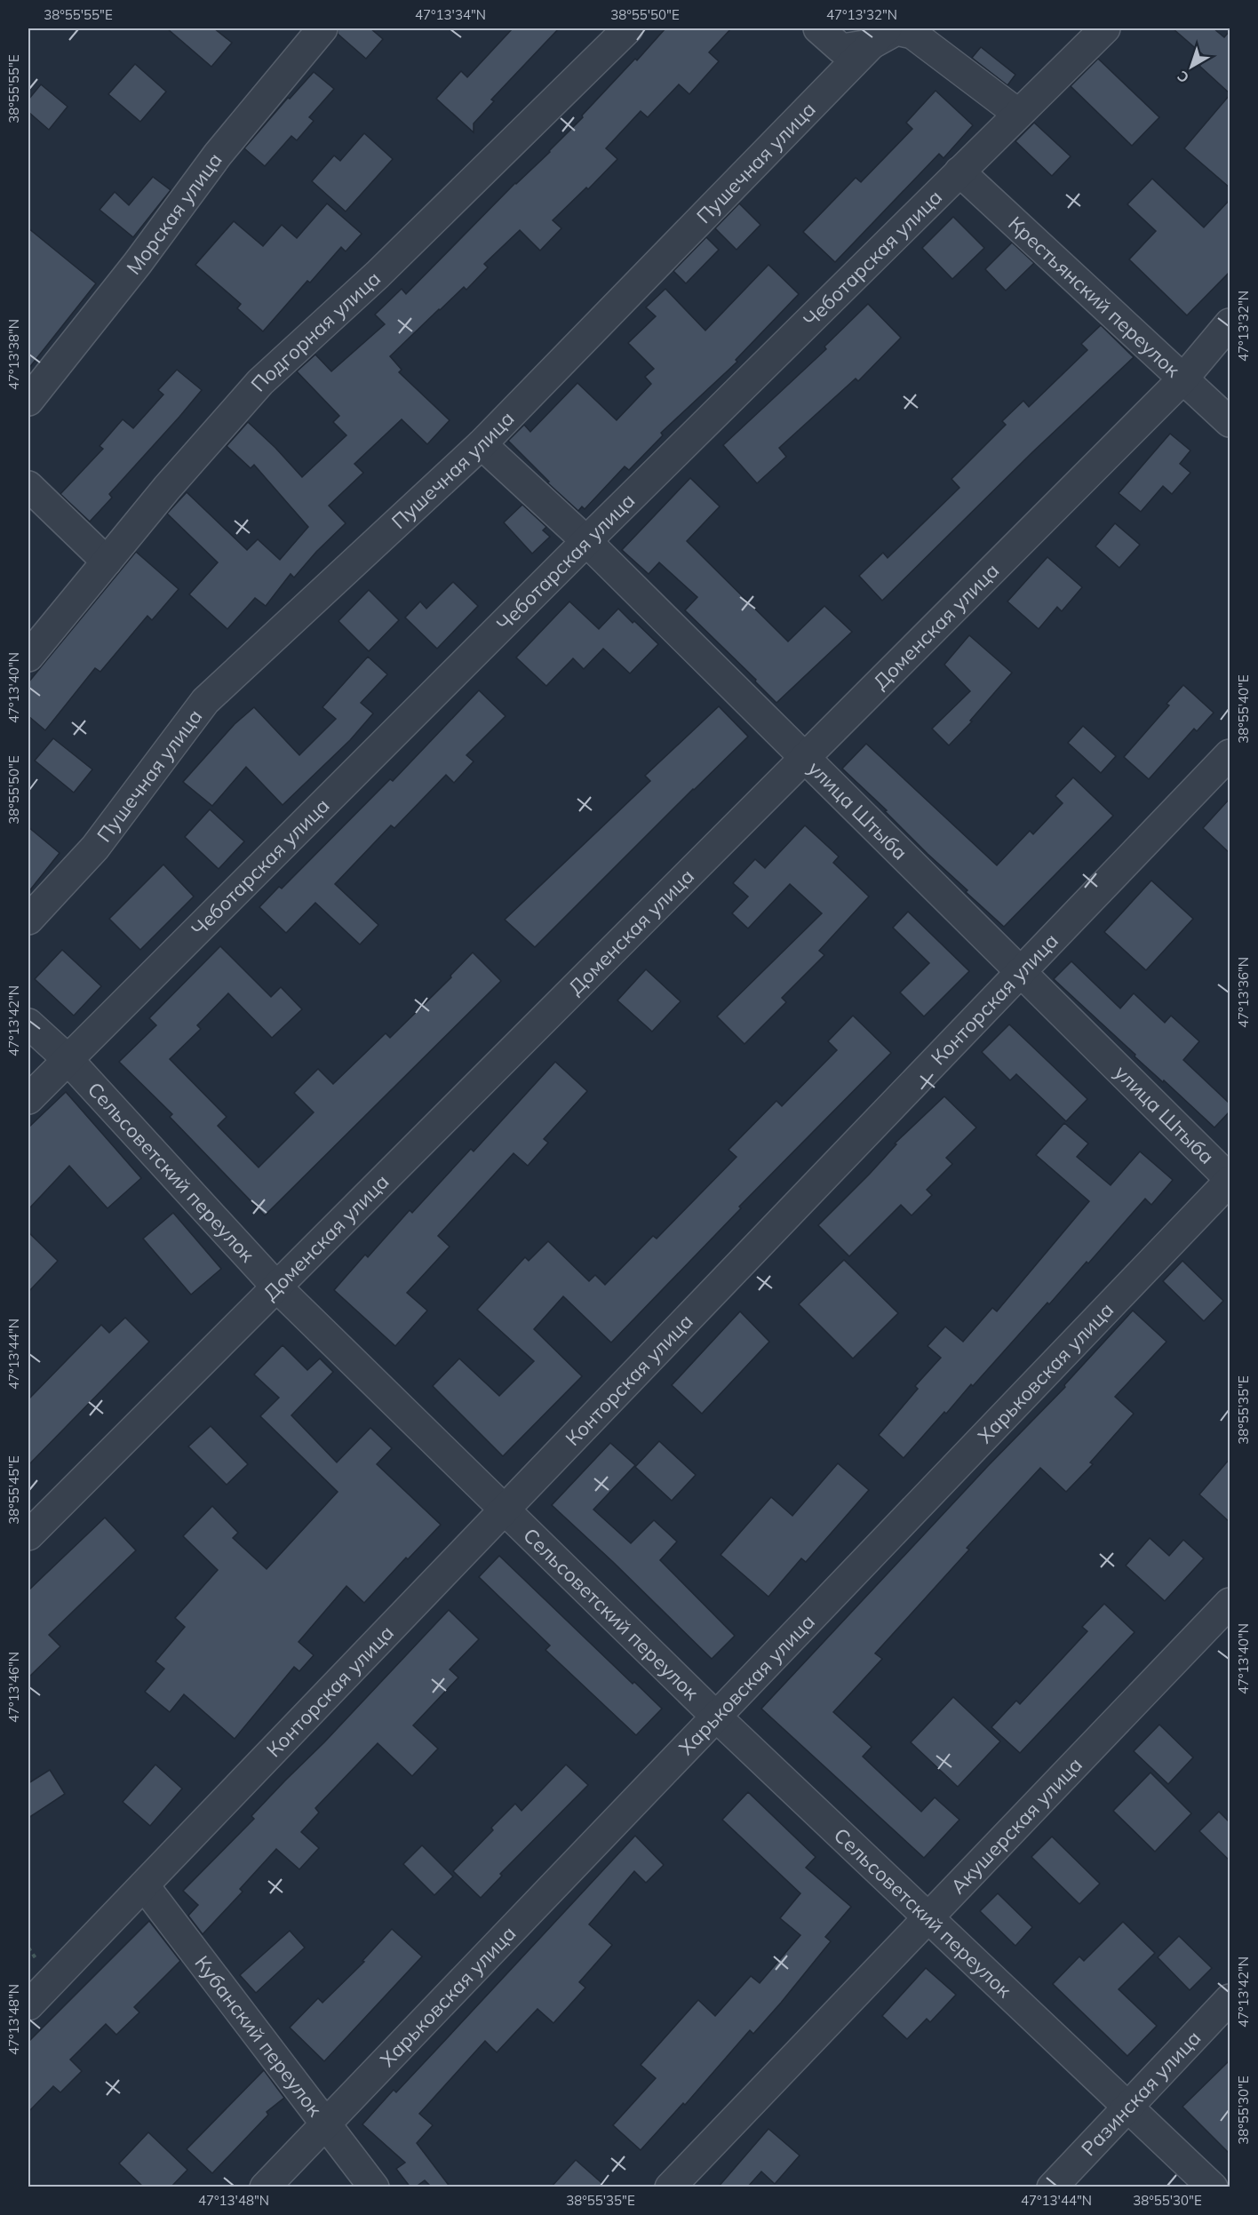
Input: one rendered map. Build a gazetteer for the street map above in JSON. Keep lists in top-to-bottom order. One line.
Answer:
{"streets":{"street":["Пушечная улица","Морская улица","Чеботарская улица","Крестьянский переулок","Подгорная улица","Доменская улица","улица Штыба","Конторская улица","Сельсоветский переулок","Харьковская улица","Акушерская улица","Кубанский переулок","Разинская улица"]},"crossings":[["Пушечная улица","улица Штыба"],["Чеботарская улица","Крестьянский переулок"],["Чеботарская улица","улица Штыба"],["Чеботарская улица","Сельсоветский переулок"],["Крестьянский переулок","Доменская улица"],["Доменская улица","улица Штыба"],["Доменская улица","Сельсоветский переулок"],["улица Штыба","Конторская улица"],["улица Штыба","Харьковская улица"],["Конторская улица","Сельсоветский переулок"],["Конторская улица","Кубанский переулок"],["Сельсоветский переулок","Харьковская улица"],["Сельсоветский переулок","Акушерская улица"],["Сельсоветский переулок","Разинская улица"],["Харьковская улица","Кубанский переулок"]],"north":"bottom left","coordinates":["38°55'55\"E","47°13'34\"N","38°55'50\"E","47°13'32\"N","47°13'38\"N","47°13'40\"N","38°55'40\"E","47°13'36\"N","47°13'42\"N","47°13'44\"N","38°55'35\"E","38°55'45\"E","47°13'46\"N","47°13'48\"N","38°55'30\"E"]}
